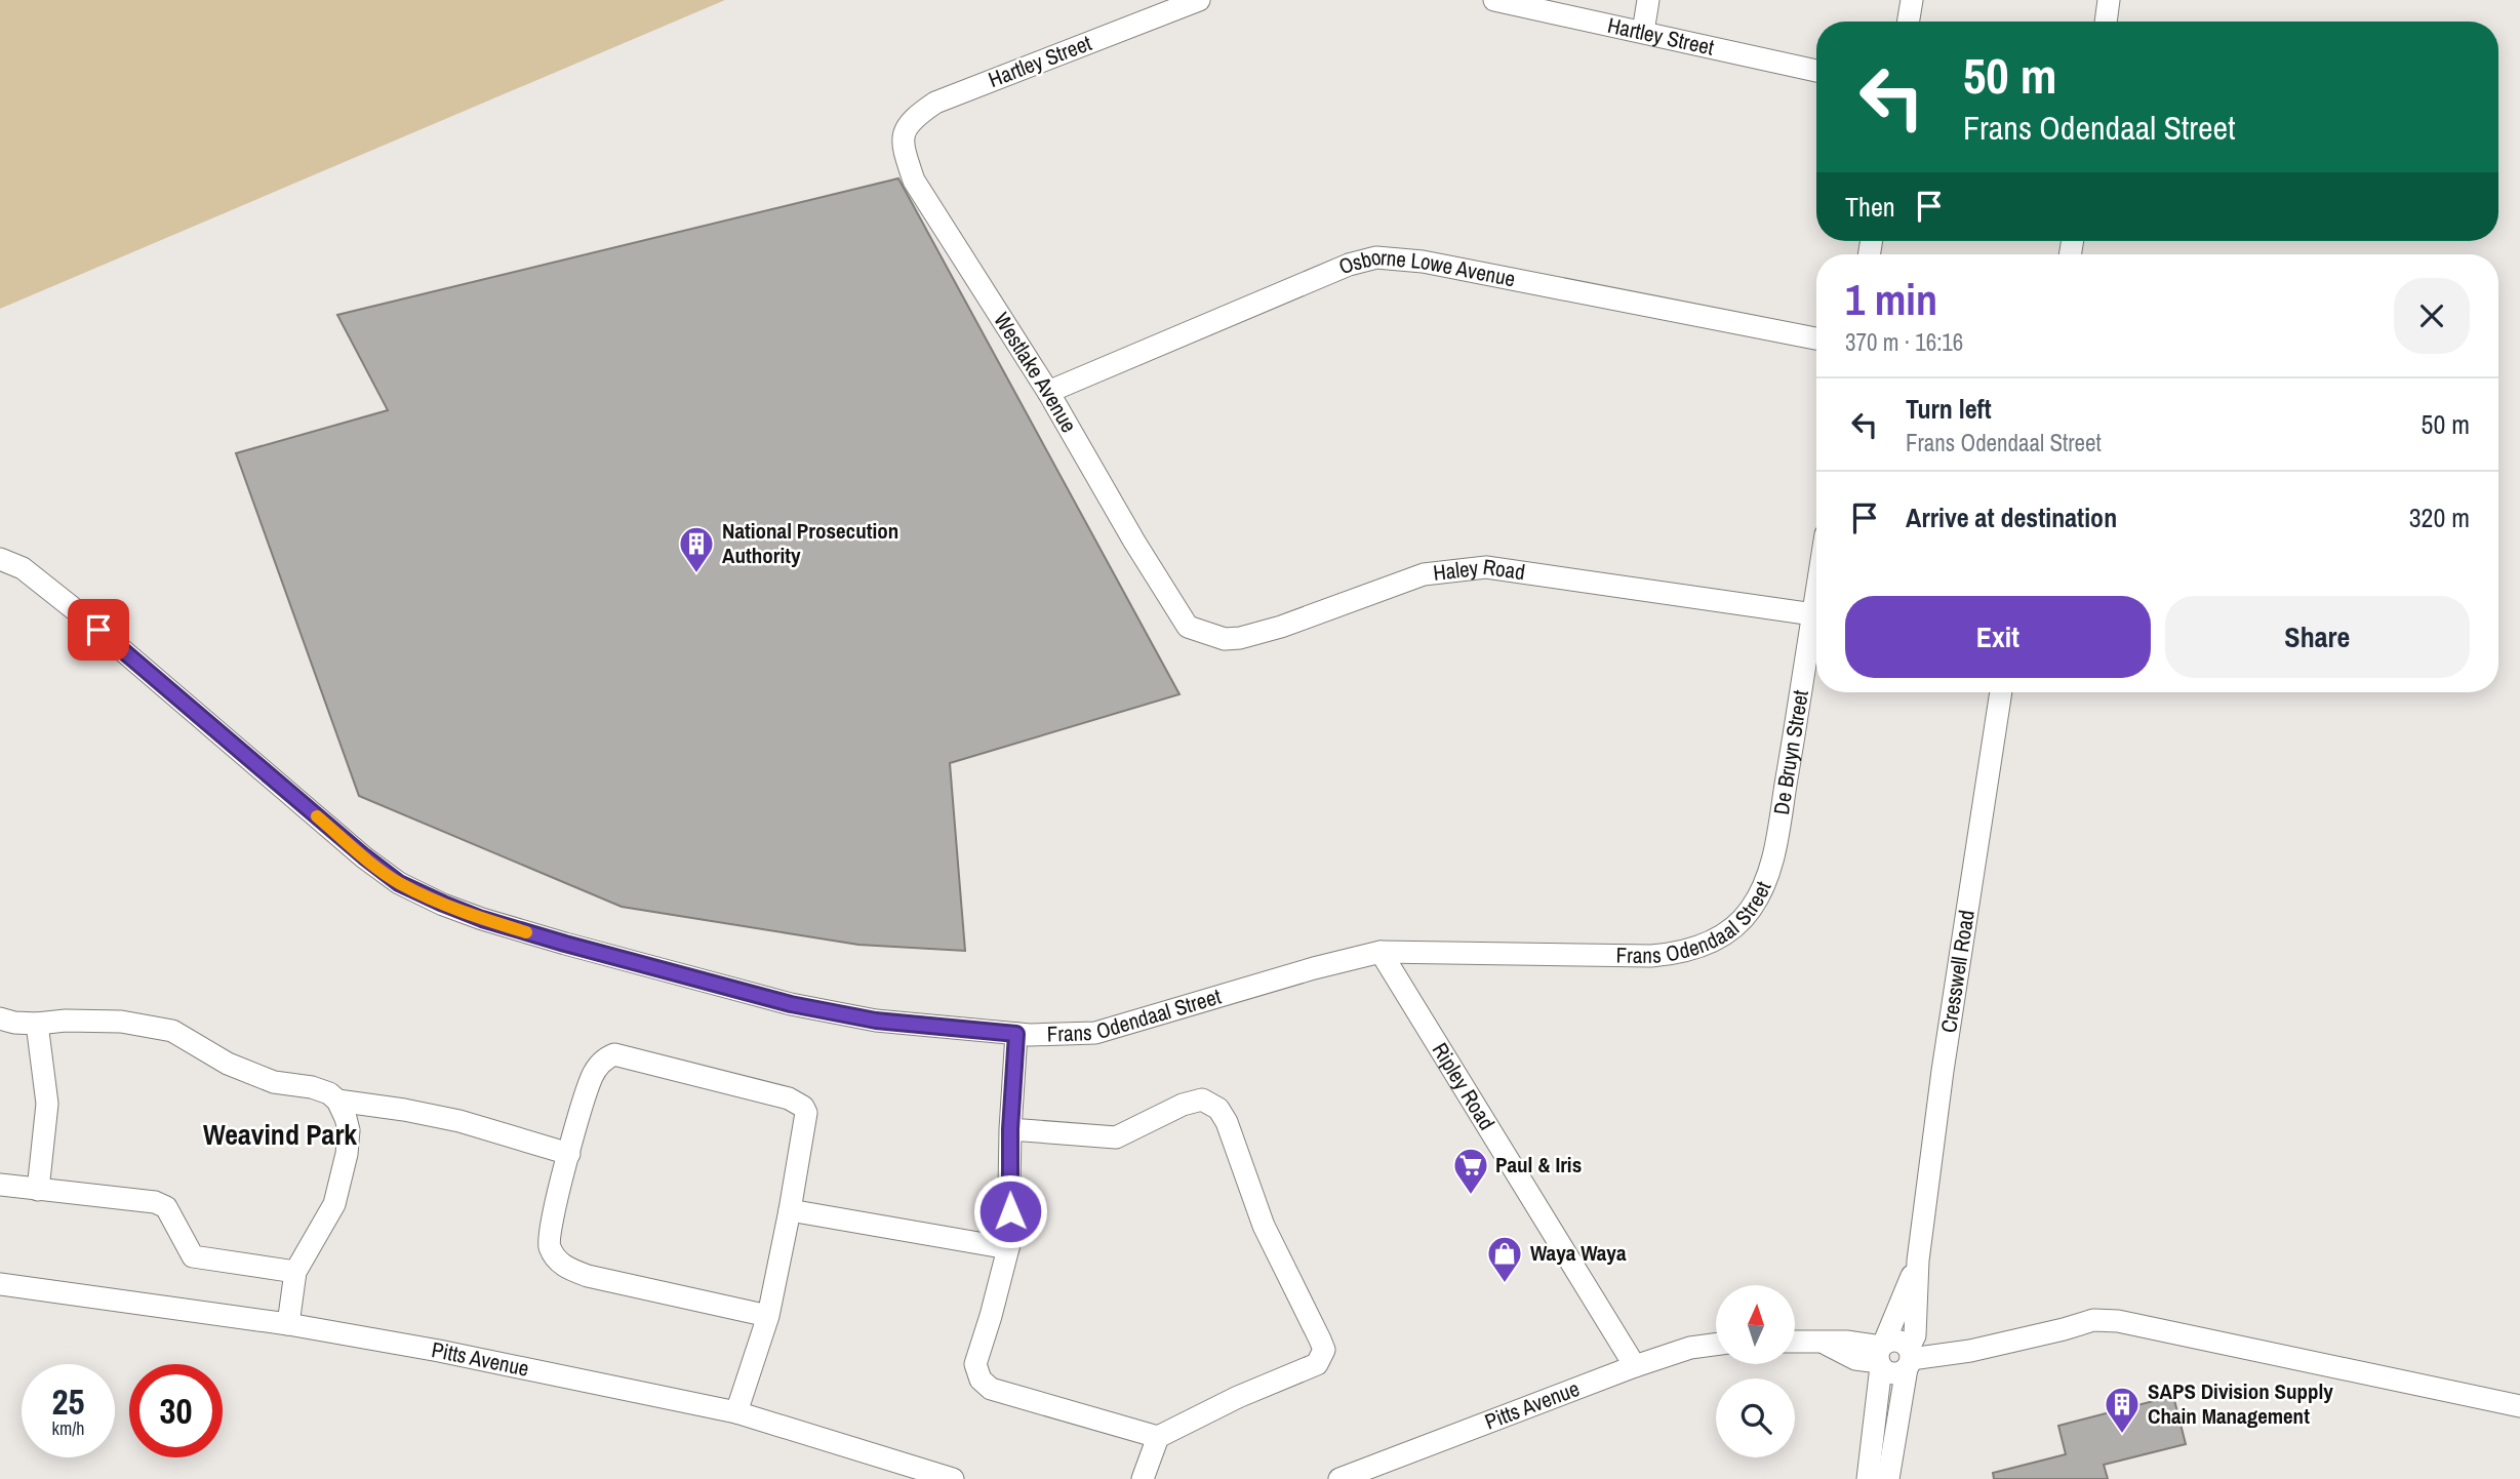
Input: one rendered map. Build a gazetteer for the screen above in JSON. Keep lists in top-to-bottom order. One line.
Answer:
{"streets":{"street":["Hartley Street","Osborne Lowe Avenue","Westlake Avenue","Haley Road","De Bruyn Street","Frans Odendaal Street","Cresswell Road","Ripley Road","Pitts Avenue"]},"crossings":[["Hartley Street","Westlake Avenue"],["Osborne Lowe Avenue","Westlake Avenue"],["Westlake Avenue","Haley Road"],["Haley Road","De Bruyn Street"],["De Bruyn Street","Frans Odendaal Street"],["Frans Odendaal Street","Ripley Road"],["Ripley Road","Pitts Avenue"]],"districts":["Weavind Park"],"places":{"building":["National Prosecution Authority","SAPS Division Supply Chain Management"],"supermarket":["Paul & Iris"],"shop":["Waya Waya"]},"north":"top","page":{"turn":["50 m","Frans Odendaal Street"],"then":"Then","heading":["1 min","370 m · 16:16"],"list":[{"name":"Turn left","note":"Frans Odendaal Street","value":"50 m"},{"name":"Arrive at destination","value":"320 m"}],"buttons":["Exit","Share"],"speed":"25 km/h","limit":"30"}}
